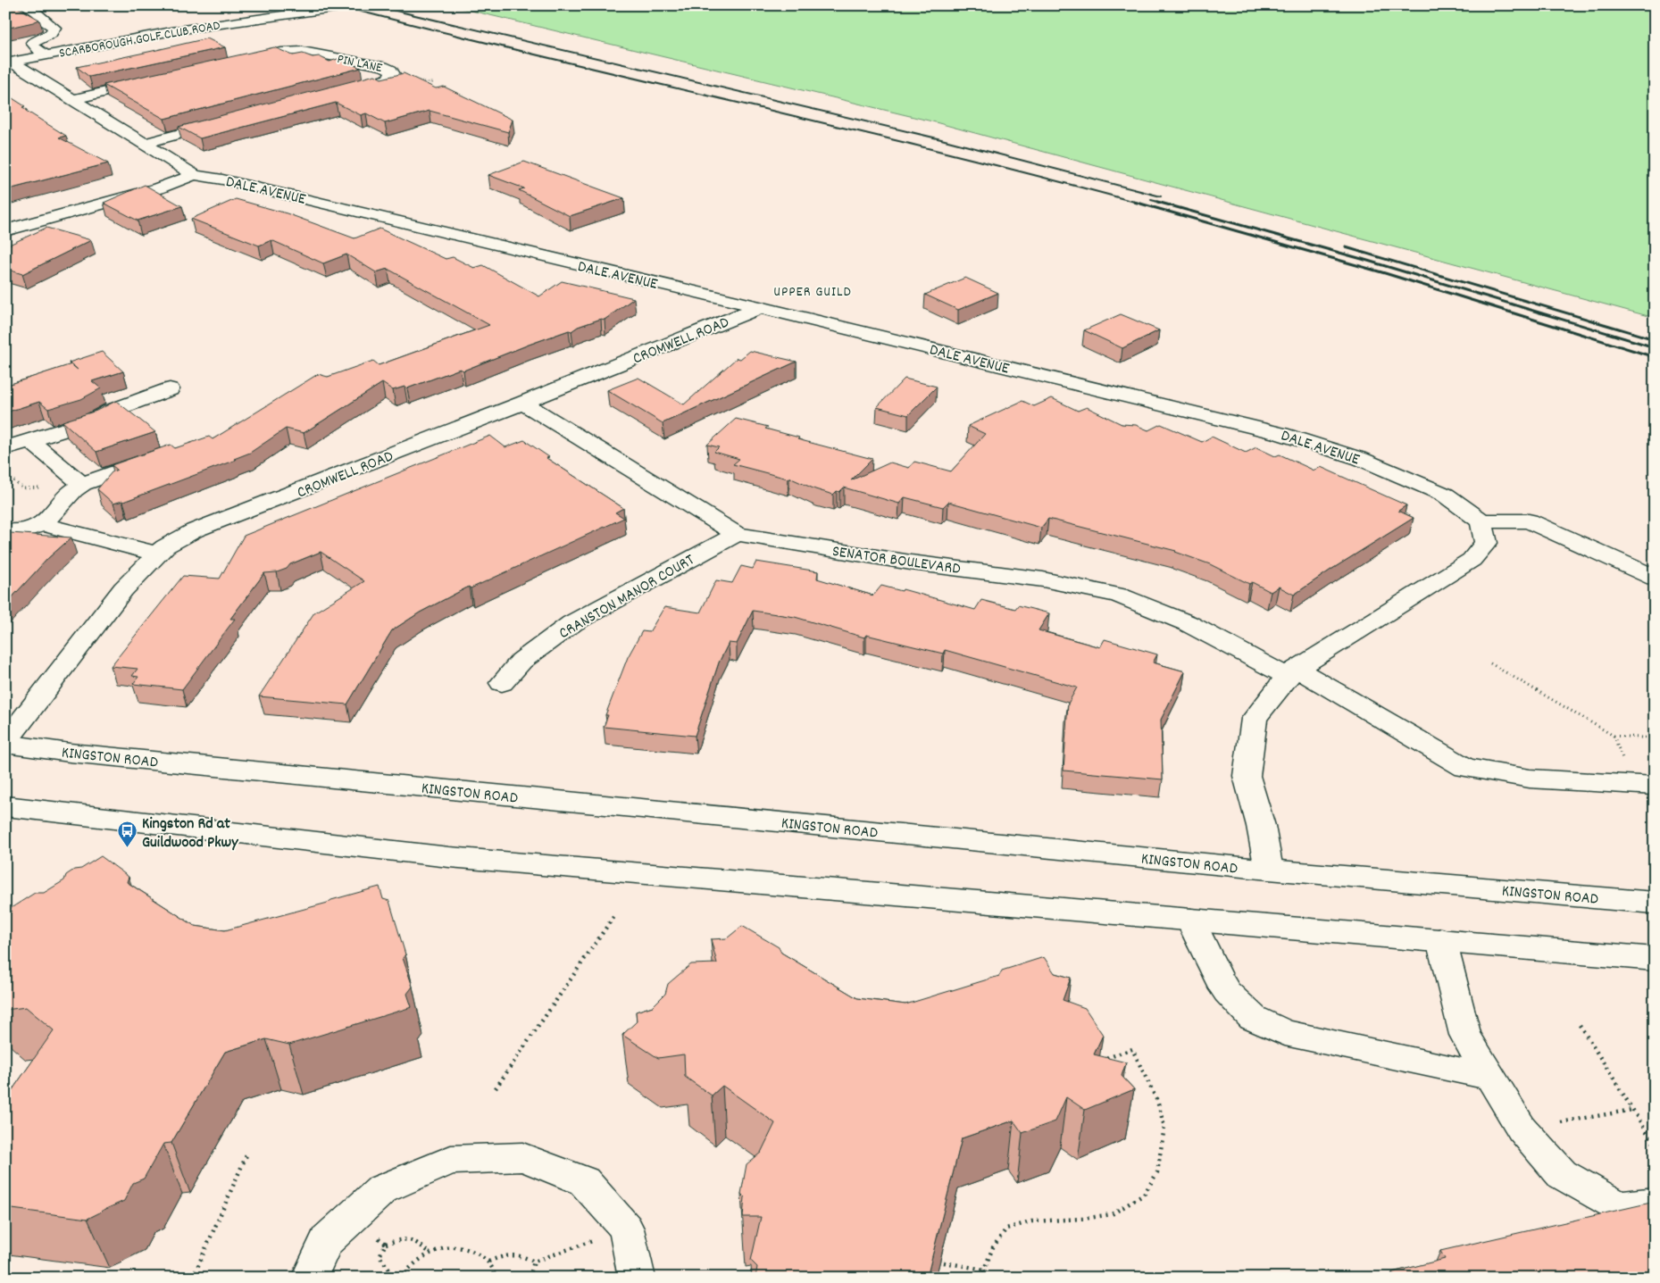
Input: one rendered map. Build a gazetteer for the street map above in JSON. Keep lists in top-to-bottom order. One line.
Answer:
{"streets":{"street":["SCARBOROUGH GOLF CLUB ROAD","PIN LANE","DALE AVENUE","CROMWELL ROAD","SENATOR BOULEVARD","CRANSTON MANOR COURT","KINGSTON ROAD"]},"crossings":[["SCARBOROUGH GOLF CLUB ROAD","DALE AVENUE"],["DALE AVENUE","CROMWELL ROAD"],["CROMWELL ROAD","SENATOR BOULEVARD"],["CROMWELL ROAD","KINGSTON ROAD"],["SENATOR BOULEVARD","CRANSTON MANOR COURT"]],"districts":["UPPER GUILD"],"places":{"bus stop":["Kingston Rd at Guildwood Pkwy"]}}
